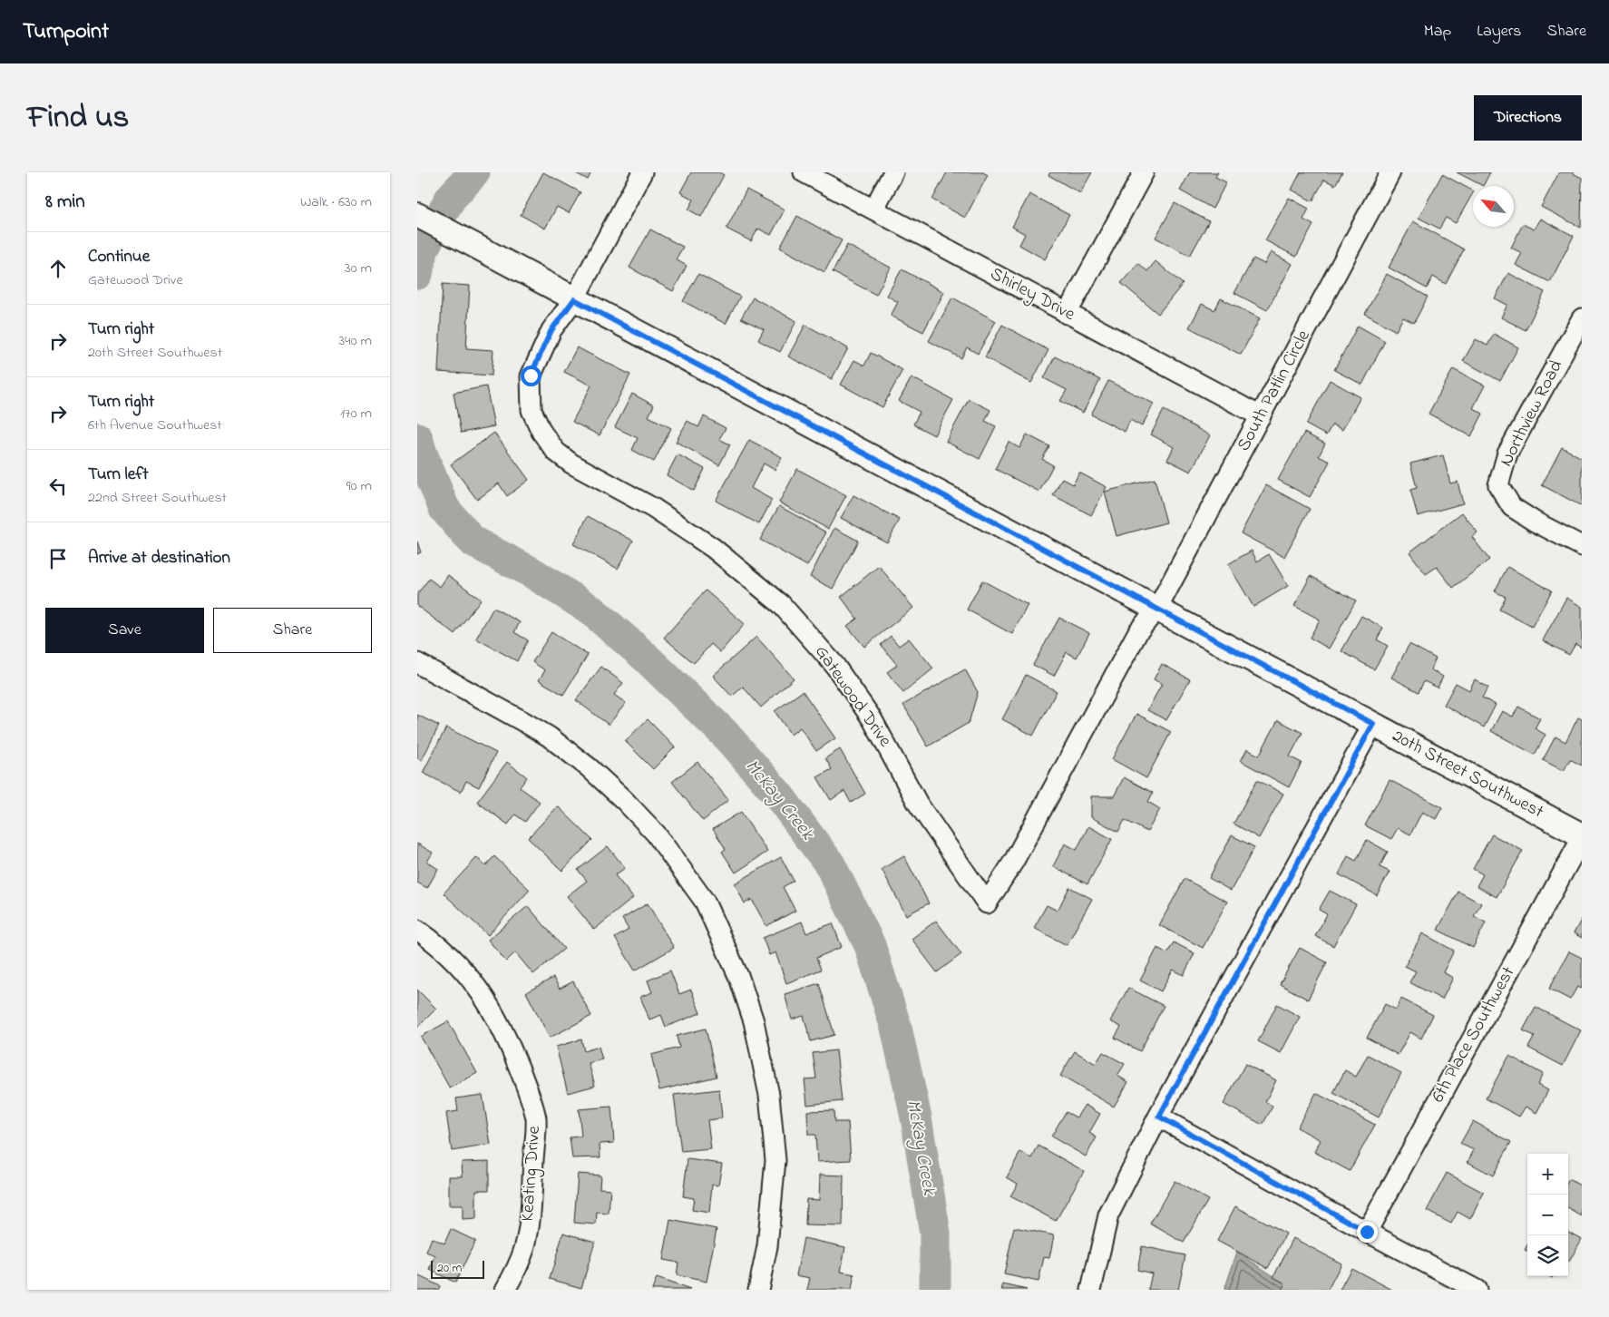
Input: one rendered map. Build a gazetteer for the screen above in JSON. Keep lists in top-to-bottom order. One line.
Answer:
{"streets":{"street":["Shirley Drive","South Patlin Circle","Northview Road","Gatewood Drive","20th Street Southwest","6th Place Southwest","Keating Drive"]},"crossings":[["Shirley Drive","South Patlin Circle"],["South Patlin Circle","Gatewood Drive"],["South Patlin Circle","20th Street Southwest"],["Gatewood Drive","20th Street Southwest"],["20th Street Southwest","6th Place Southwest"]],"water":["McKay Creek"],"scale_bar":"20 m","north":"top left","page":{"header":"Turnpoint","nav":["Map","Layers","Share"],"title":"Find us","buttons":["Directions",["Save","Share"]],"heading":["8 min","Walk · 630 m"],"list":[["Continue","Gatewood Drive","30 m"],["Turn right","20th Street Southwest","340 m"],["Turn right","6th Avenue Southwest","170 m"],["Turn left","22nd Street Southwest","90 m"],"Arrive at destination"],"map_buttons":["+","−"],"scale":"20 m"}}
